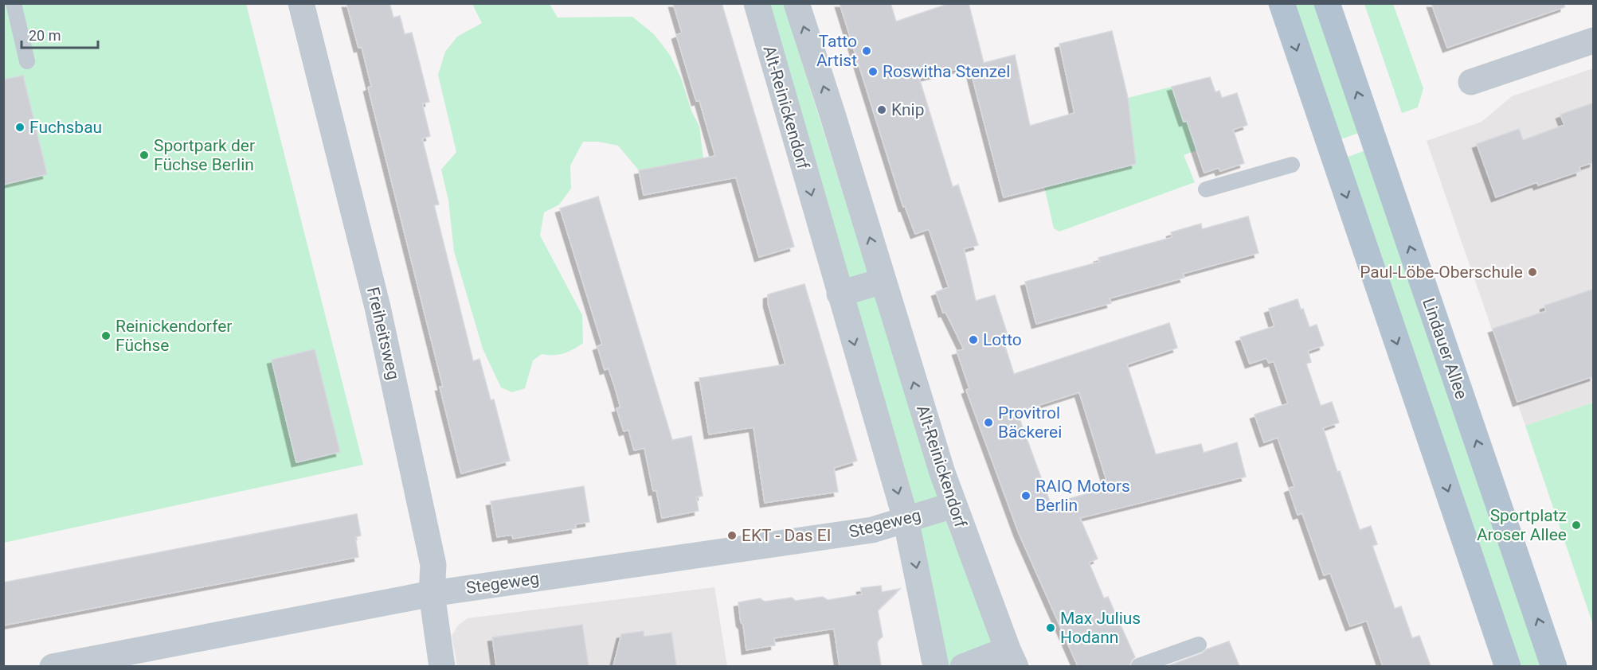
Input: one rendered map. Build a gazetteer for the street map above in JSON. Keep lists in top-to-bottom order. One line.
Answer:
{"streets":{"main road":["Lindauer Allee"],"street":["Alt-Reinickendorf","Freiheitsweg","Stegeweg"]},"crossings":[["Alt-Reinickendorf","Stegeweg"],["Freiheitsweg","Stegeweg"]],"places":["Tatto Artist","Roswitha Stenzel","Knip","Fuchsbau","Sportpark der Füchse Berlin","Paul-Löbe-Oberschule","Reinickendorfer Füchse","Lotto","Provitrol Bäckerei","RAIQ Motors Berlin","Sportplatz Aroser Allee","EKT - Das EI","Max Julius Hodann"],"scale_bar":"20 m"}
